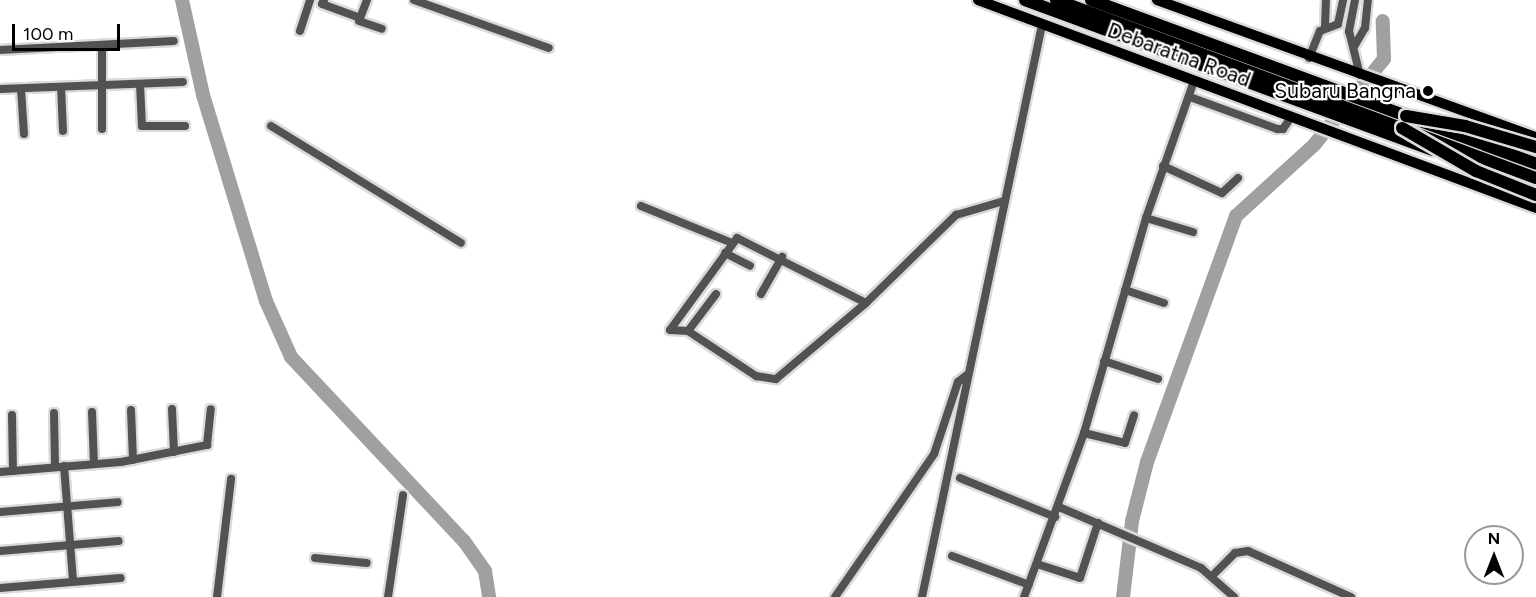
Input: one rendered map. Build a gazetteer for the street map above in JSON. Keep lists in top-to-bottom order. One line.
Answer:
{"streets":{"highway":["Debaratna Road"]},"places":["Subaru Bangna"],"scale_bar":"100 m","north":"top"}
